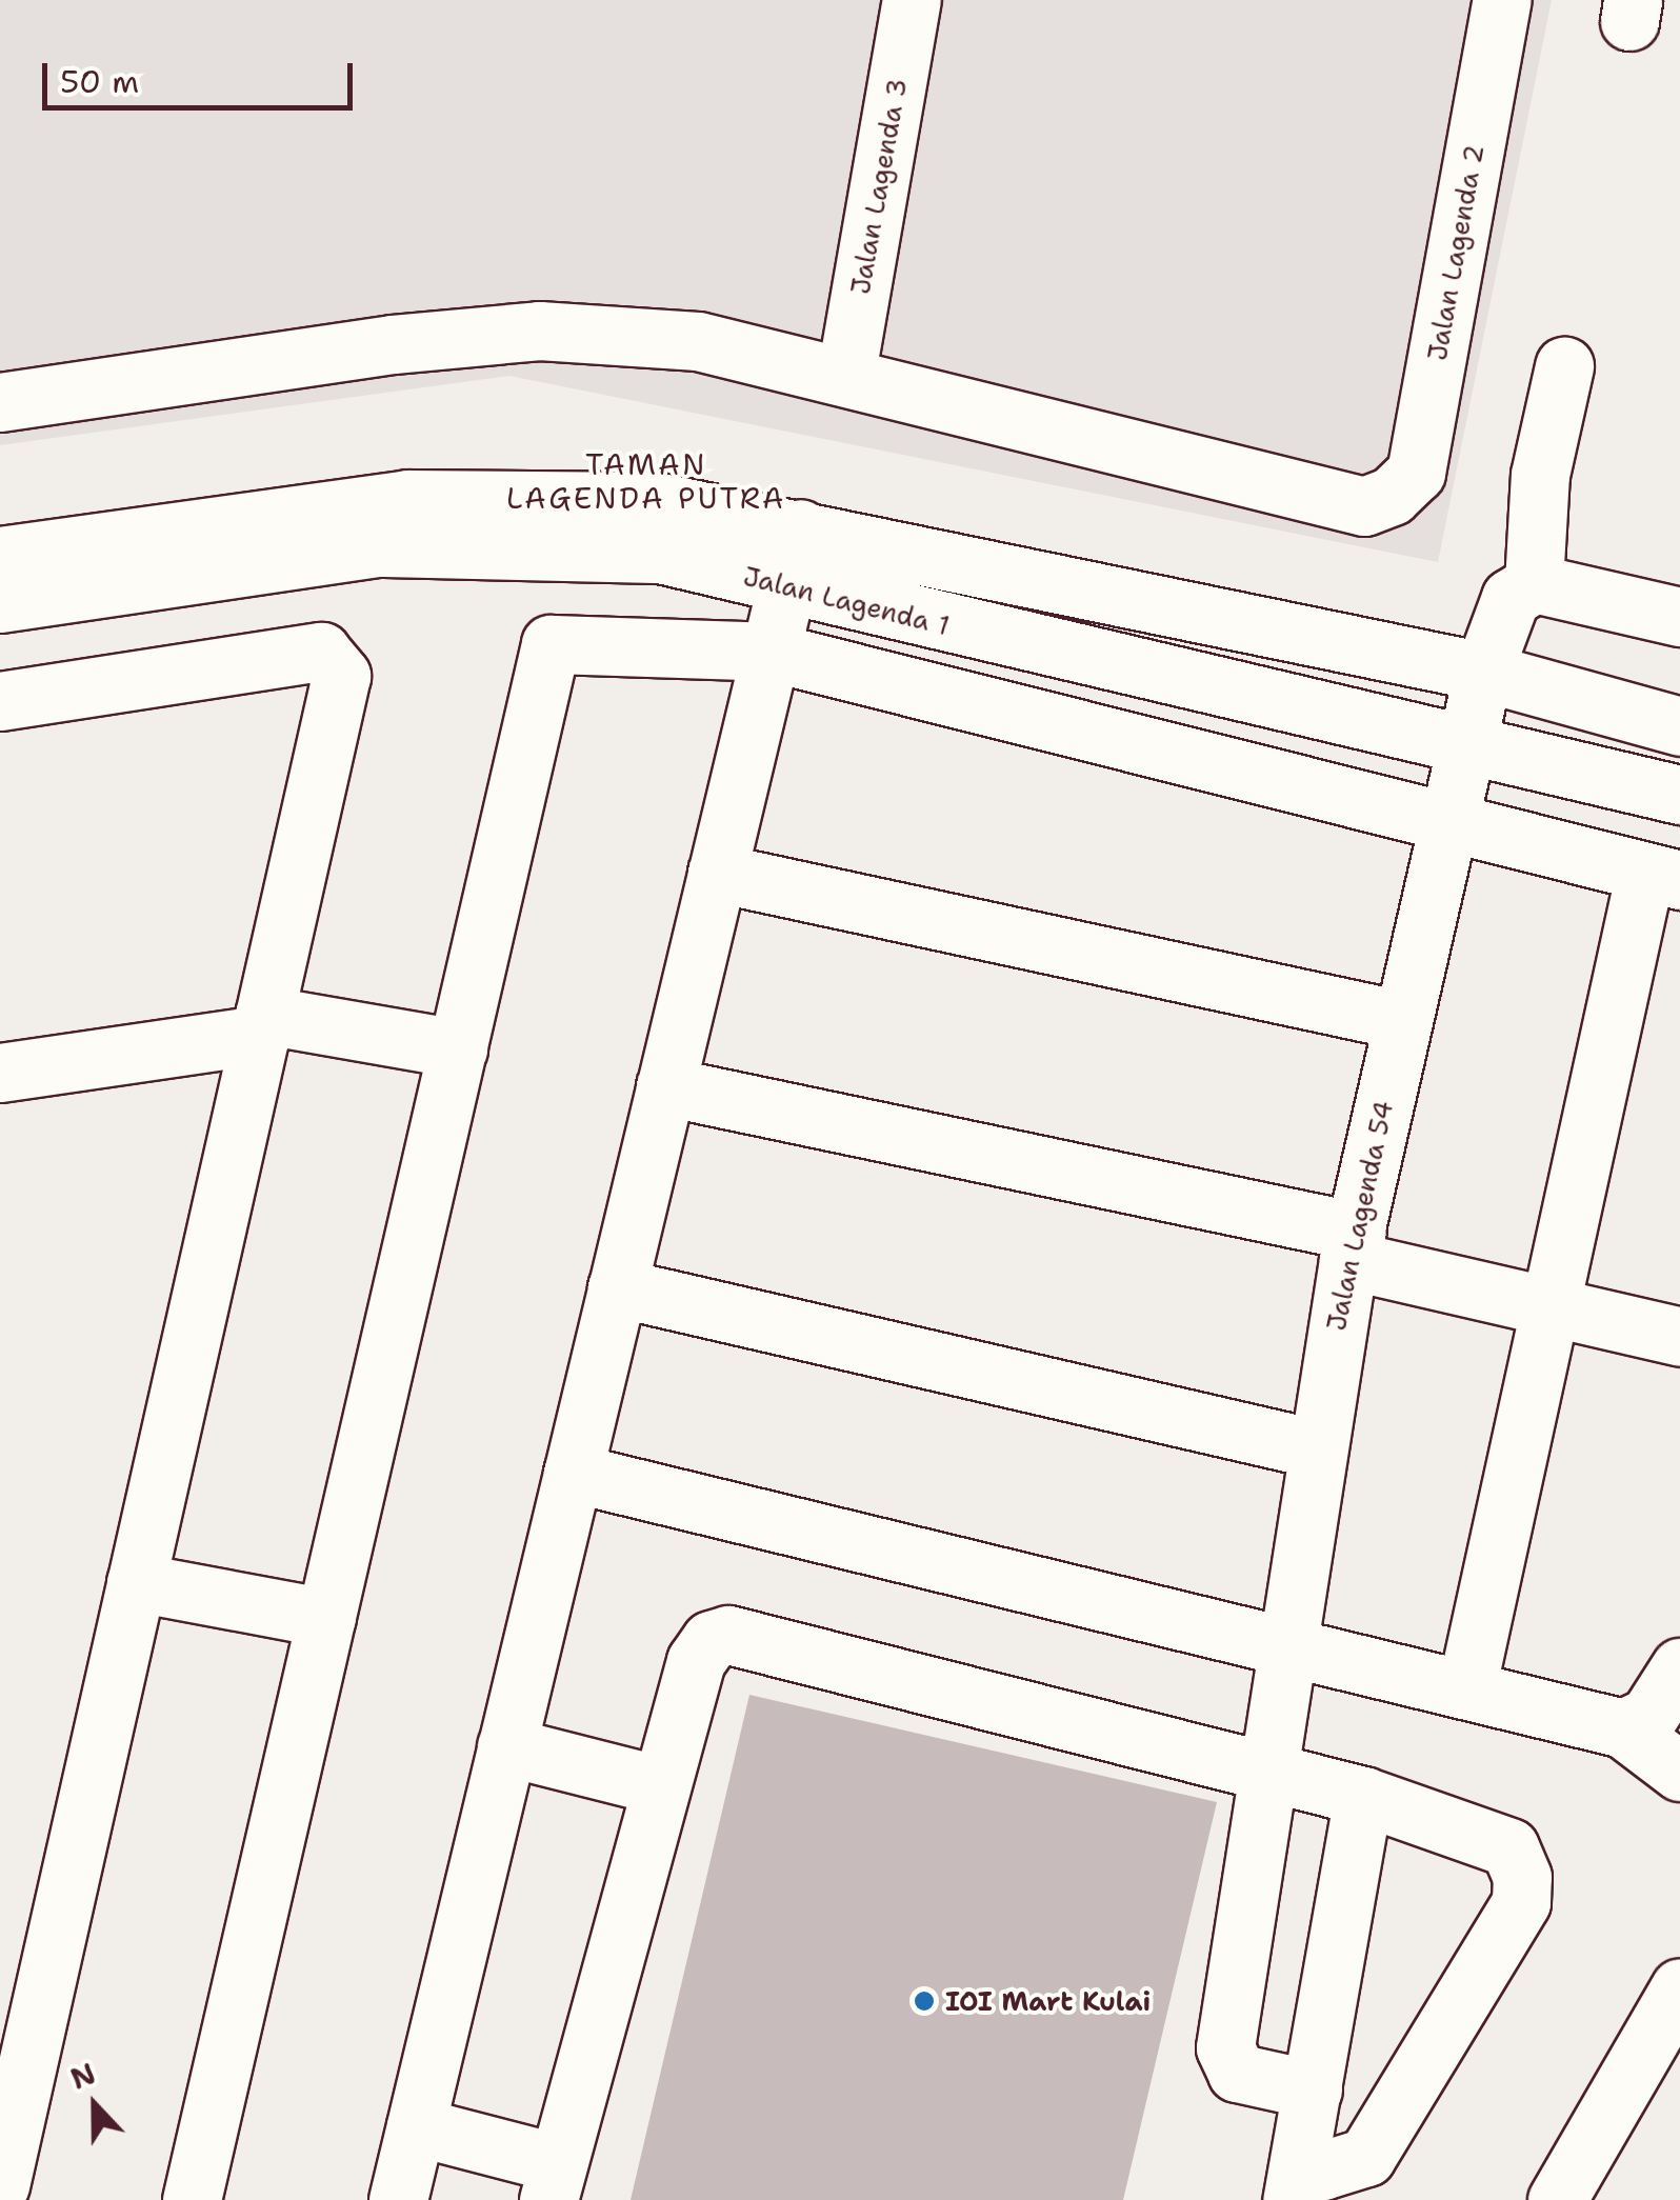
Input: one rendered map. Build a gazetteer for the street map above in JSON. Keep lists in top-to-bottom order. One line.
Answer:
{"streets":{"street":["Jalan Lagenda 3","Jalan Lagenda 2","Jalan Lagenda 1","Jalan Lagenda 54"]},"crossings":[["Jalan Lagenda 3","Jalan Lagenda 2"],["Jalan Lagenda 1","Jalan Lagenda 54"]],"districts":["TAMAN LAGENDA PUTRA"],"places":["IOI Mart Kulai"],"scale_bar":"50 m","north":"top"}
